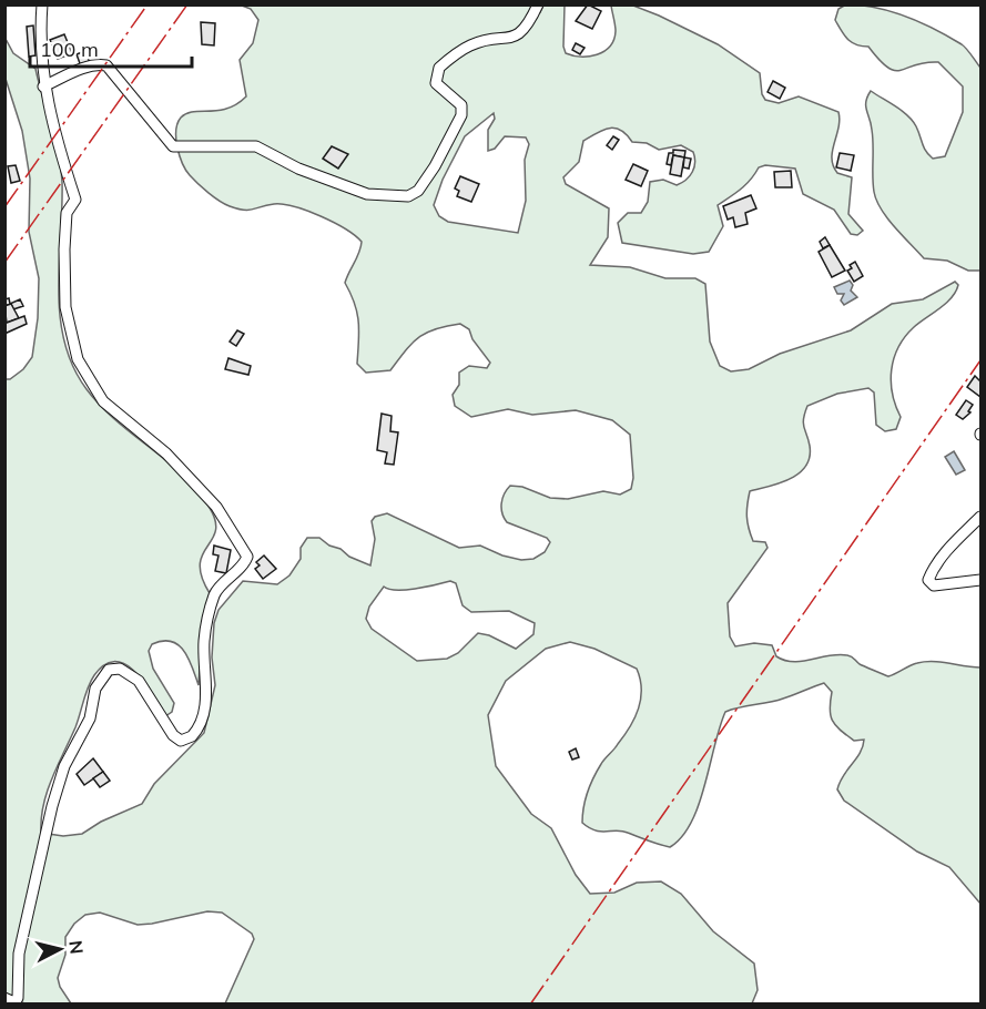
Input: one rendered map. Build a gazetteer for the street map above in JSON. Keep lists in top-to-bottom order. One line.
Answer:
{"scale_bar":"100 m","north":"right"}
